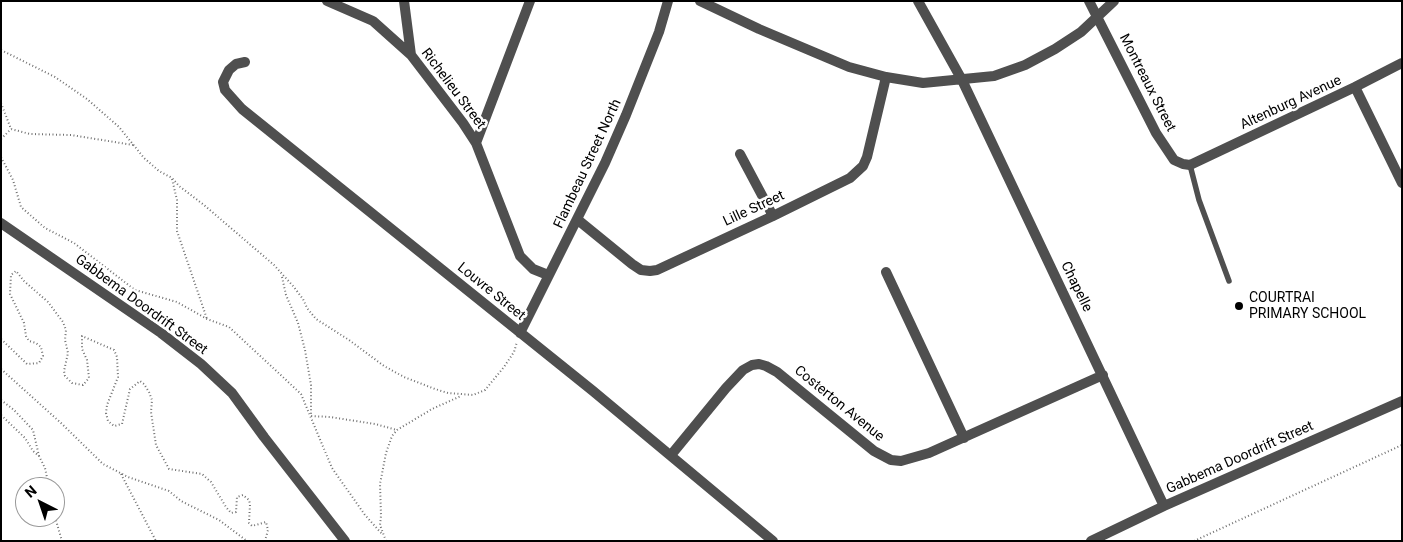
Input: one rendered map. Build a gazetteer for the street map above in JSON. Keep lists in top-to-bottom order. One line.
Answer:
{"streets":{"street":["Montreaux Street","Richelieu Street","Altenburg Avenue","Flambeau Street North","Lille Street","Chapelle","Louvre Street","Gabbema Doordrift Street","Costerton Avenue"]},"crossings":[["Montreaux Street","Altenburg Avenue"],["Richelieu Street","Flambeau Street North"],["Flambeau Street North","Lille Street"],["Flambeau Street North","Louvre Street"],["Chapelle","Gabbema Doordrift Street"],["Chapelle","Costerton Avenue"],["Louvre Street","Costerton Avenue"]],"places":["COURTRAI PRIMARY SCHOOL"],"north":"top left"}
